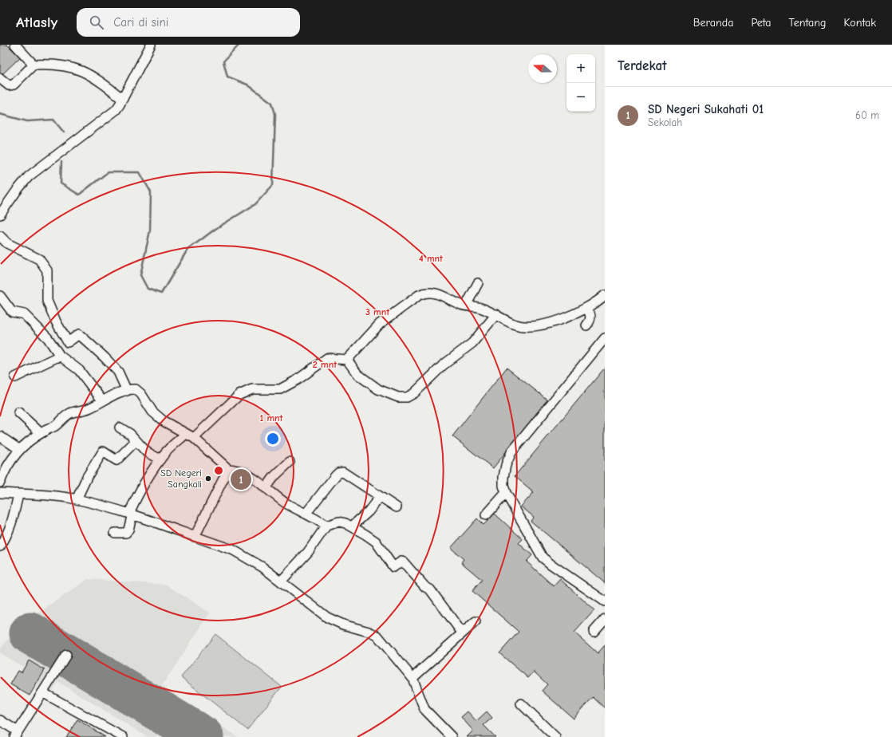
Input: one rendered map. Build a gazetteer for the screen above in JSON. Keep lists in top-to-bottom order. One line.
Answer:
{"places":["SD Negeri Sangkali"],"north":"left","page":{"header":"Atlasly","search":"Cari di sini","nav":["Beranda","Peta","Tentang","Kontak"],"heading":"Terdekat","map_buttons":["+","−"],"list":[{"mark":"1","name":"SD Negeri Sukahati 01","note":"Sekolah","value":"60 m"}],"pins":"1"},"rings":["4 mnt","3 mnt","2 mnt","1 mnt"]}
